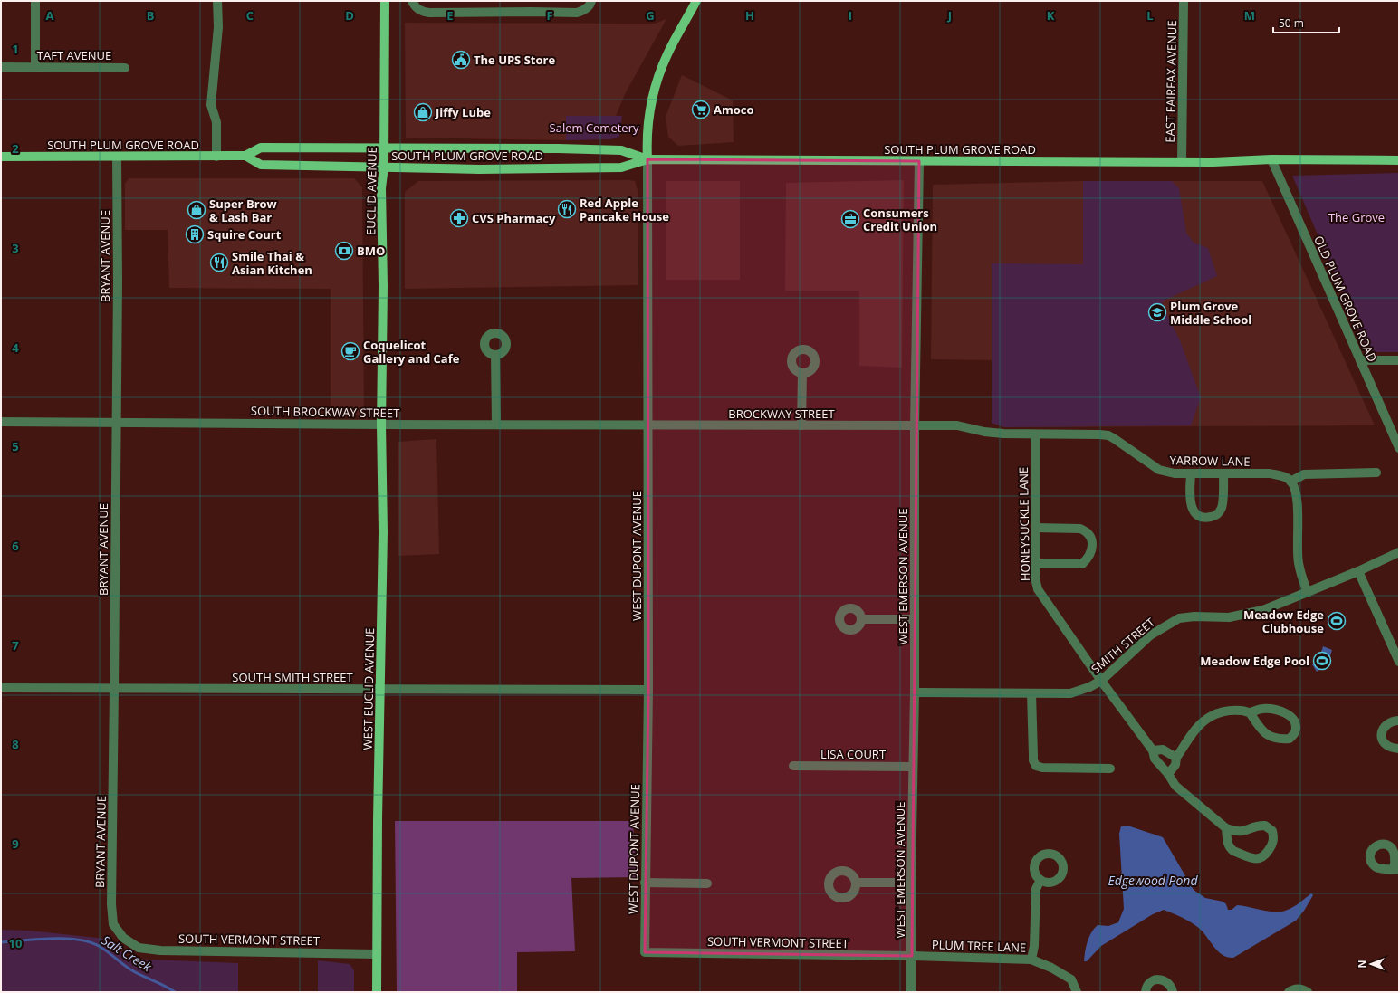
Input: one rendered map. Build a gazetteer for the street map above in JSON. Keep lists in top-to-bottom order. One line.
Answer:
{"streets":{"main road":["SOUTH PLUM GROVE ROAD","EUCLID AVENUE","WEST EUCLID AVENUE"],"street":["TAFT AVENUE","EAST FAIRFAX AVENUE","BRYANT AVENUE","OLD PLUM GROVE ROAD","SOUTH BROCKWAY STREET","BROCKWAY STREET","YARROW LANE","HONEYSUCKLE LANE","WEST DUPONT AVENUE","WEST EMERSON AVENUE","SMITH STREET","SOUTH SMITH STREET","LISA COURT","SOUTH VERMONT STREET","PLUM TREE LANE"]},"crossings":[["EAST FAIRFAX AVENUE","SOUTH PLUM GROVE ROAD"],["SOUTH PLUM GROVE ROAD","EUCLID AVENUE"],["SOUTH PLUM GROVE ROAD","BRYANT AVENUE"],["SOUTH PLUM GROVE ROAD","OLD PLUM GROVE ROAD"],["SOUTH PLUM GROVE ROAD","WEST DUPONT AVENUE"],["SOUTH PLUM GROVE ROAD","WEST EMERSON AVENUE"],["EUCLID AVENUE","SOUTH BROCKWAY STREET"],["EUCLID AVENUE","WEST EUCLID AVENUE"],["BRYANT AVENUE","SOUTH BROCKWAY STREET"],["BRYANT AVENUE","SOUTH SMITH STREET"],["BRYANT AVENUE","SOUTH VERMONT STREET"],["SOUTH BROCKWAY STREET","BROCKWAY STREET"],["SOUTH BROCKWAY STREET","WEST DUPONT AVENUE"],["SOUTH BROCKWAY STREET","WEST EUCLID AVENUE"],["BROCKWAY STREET","YARROW LANE"],["BROCKWAY STREET","WEST DUPONT AVENUE"],["BROCKWAY STREET","WEST EMERSON AVENUE"],["YARROW LANE","HONEYSUCKLE LANE"],["YARROW LANE","WEST EMERSON AVENUE"],["HONEYSUCKLE LANE","SMITH STREET"],["WEST DUPONT AVENUE","SOUTH SMITH STREET"],["WEST DUPONT AVENUE","SOUTH VERMONT STREET"],["WEST EMERSON AVENUE","SMITH STREET"],["WEST EMERSON AVENUE","LISA COURT"],["WEST EMERSON AVENUE","SOUTH VERMONT STREET"],["WEST EMERSON AVENUE","PLUM TREE LANE"],["SOUTH SMITH STREET","WEST EUCLID AVENUE"],["WEST EUCLID AVENUE","SOUTH VERMONT STREET"],["SOUTH VERMONT STREET","PLUM TREE LANE"]],"water":["Edgewood Pond","Salt Creek"],"parks":["Salem Cemetery","The Grove"],"places":{"public building":["The UPS Store"],"supermarket":["Amoco"],"shop":["Jiffy Lube","Super Brow & Lash Bar"],"restaurant":["Red Apple Pancake House","Smile Thai & Asian Kitchen"],"pharmacy":["CVS Pharmacy"],"office":["Consumers Credit Union"],"building":["Squire Court"],"bank":["BMO"],"school or university":["Plum Grove Middle School"],"cafe":["Coquelicot Gallery and Cafe"],"sports":["Meadow Edge Clubhouse","Meadow Edge Pool"]},"scale_bar":"50 m","north":"left","grid":{"columns":["A","B","C","D","E","F","G","H","I","J","K","L","M"],"rows":["1","2","3","4","5","6","7","8","9","10"]}}
